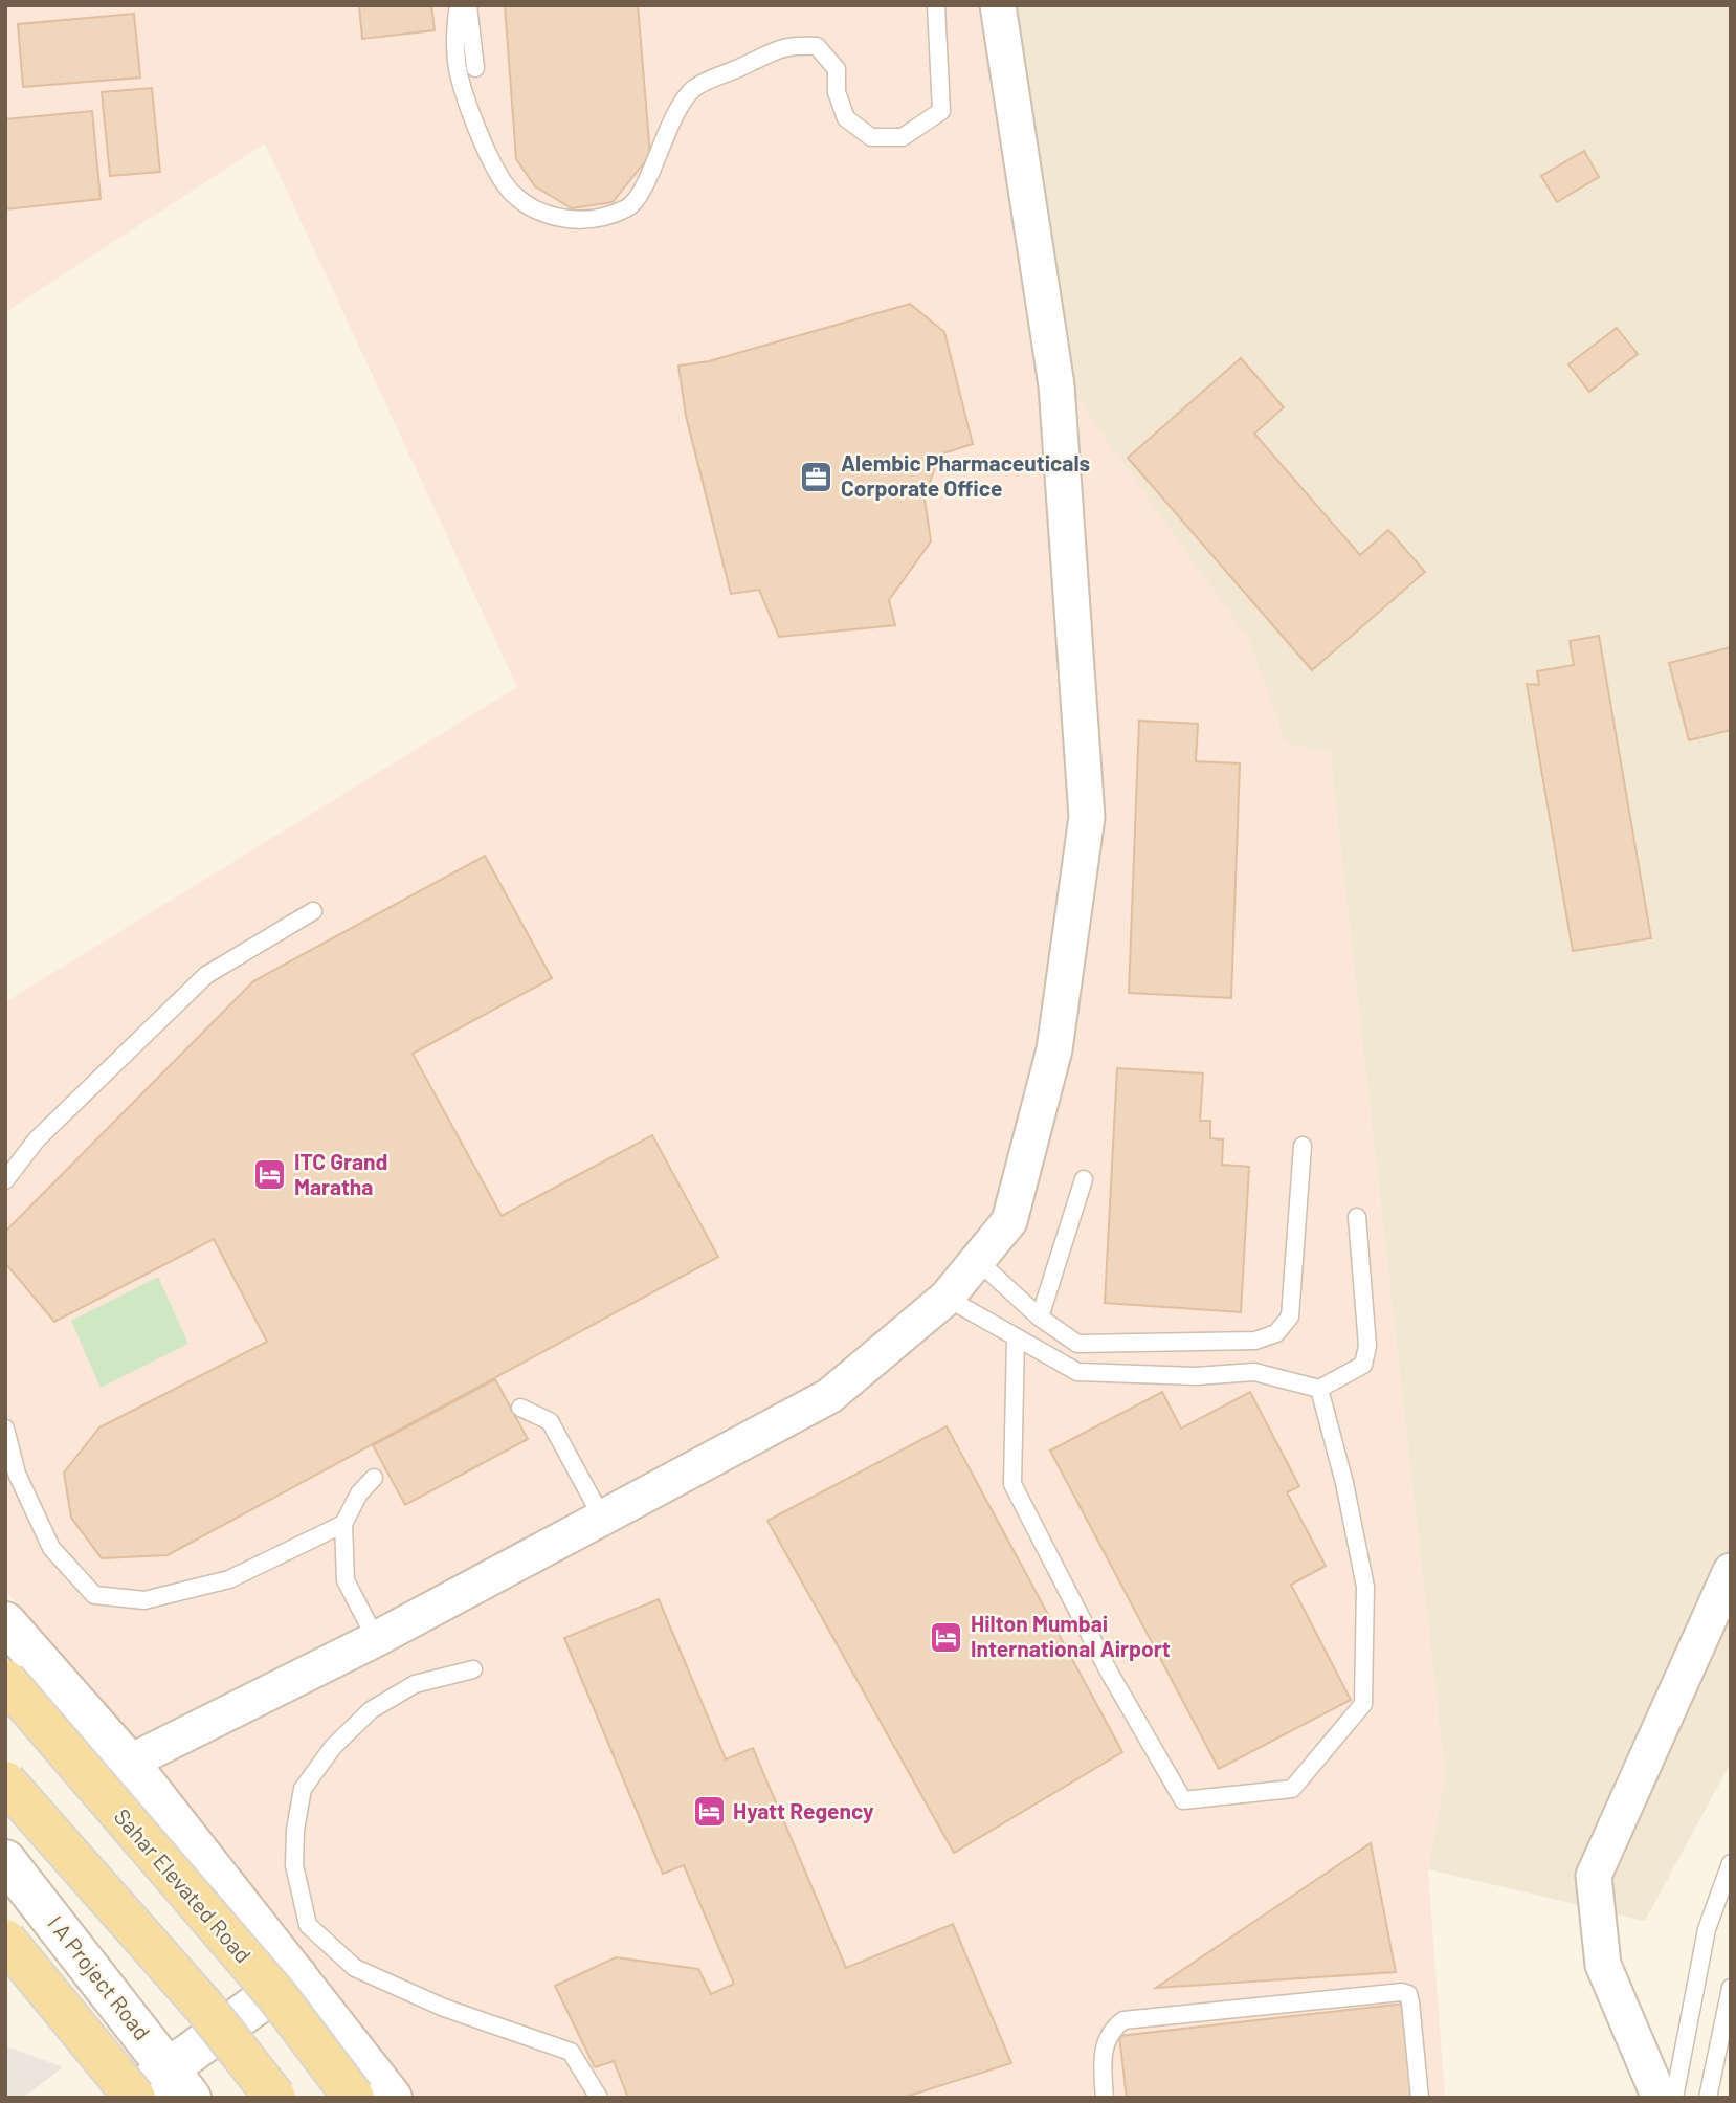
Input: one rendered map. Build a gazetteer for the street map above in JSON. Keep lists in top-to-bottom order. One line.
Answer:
{"streets":{"main road":["Sahar Elevated Road","I A Project Road"]},"places":{"office":["Alembic Pharmaceuticals Corporate Office"],"hotel":["ITC Grand Maratha","Hilton Mumbai International Airport","Hyatt Regency"]}}
